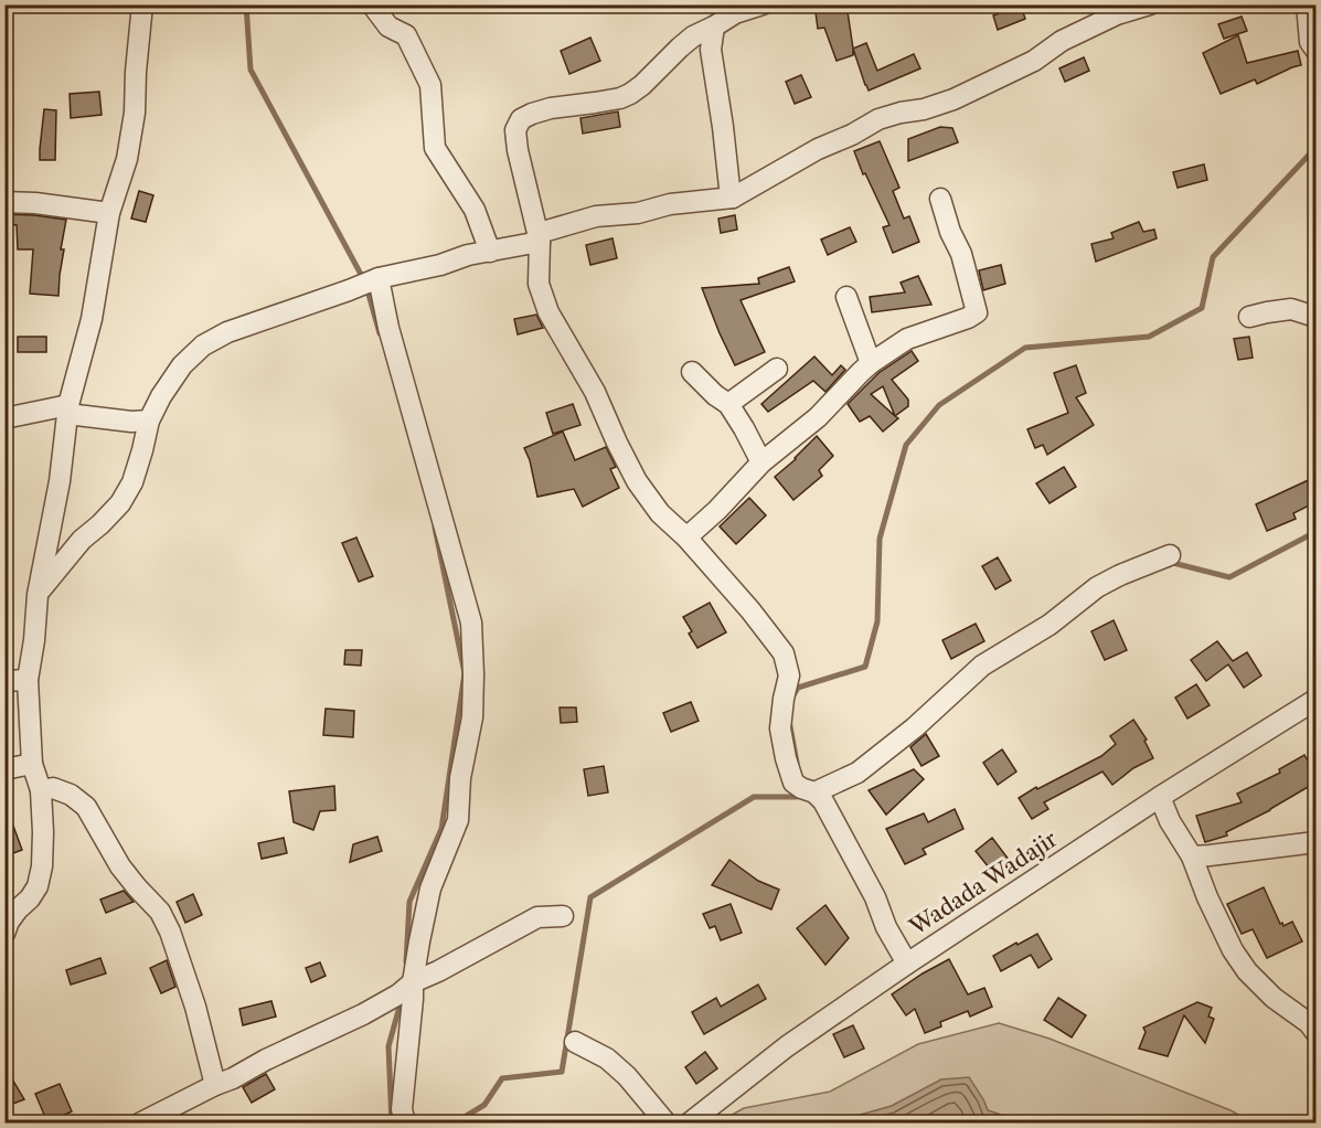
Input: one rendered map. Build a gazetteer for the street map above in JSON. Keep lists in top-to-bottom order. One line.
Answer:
{"streets":{"street":["Wadada Wadajir"]}}
